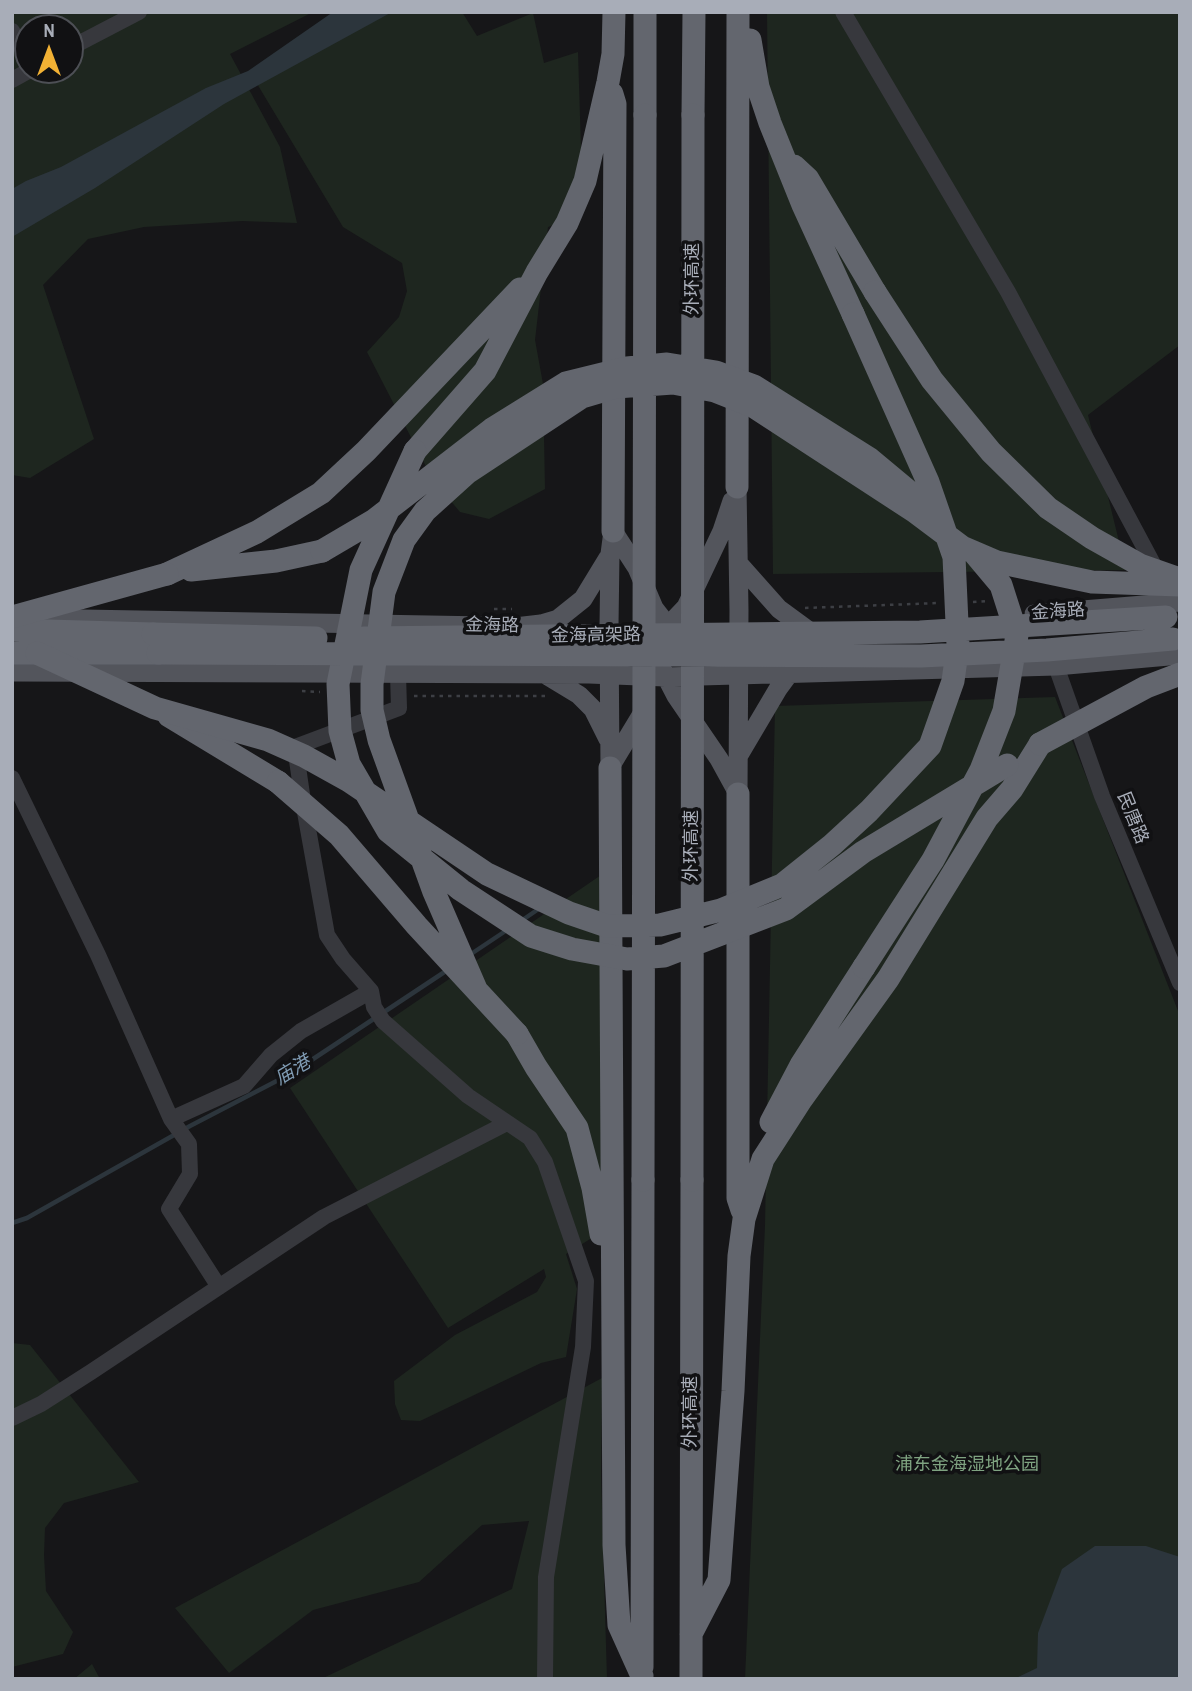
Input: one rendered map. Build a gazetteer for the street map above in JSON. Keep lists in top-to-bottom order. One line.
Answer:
{"streets":{"highway":["外环高速","金海高架路"],"main road":["金海路"],"street":["民唐路"]},"crossings":[["金海路","金海高架路"]],"water":["庙港"],"parks":["浦东金海湿地公园"],"north":"top"}
